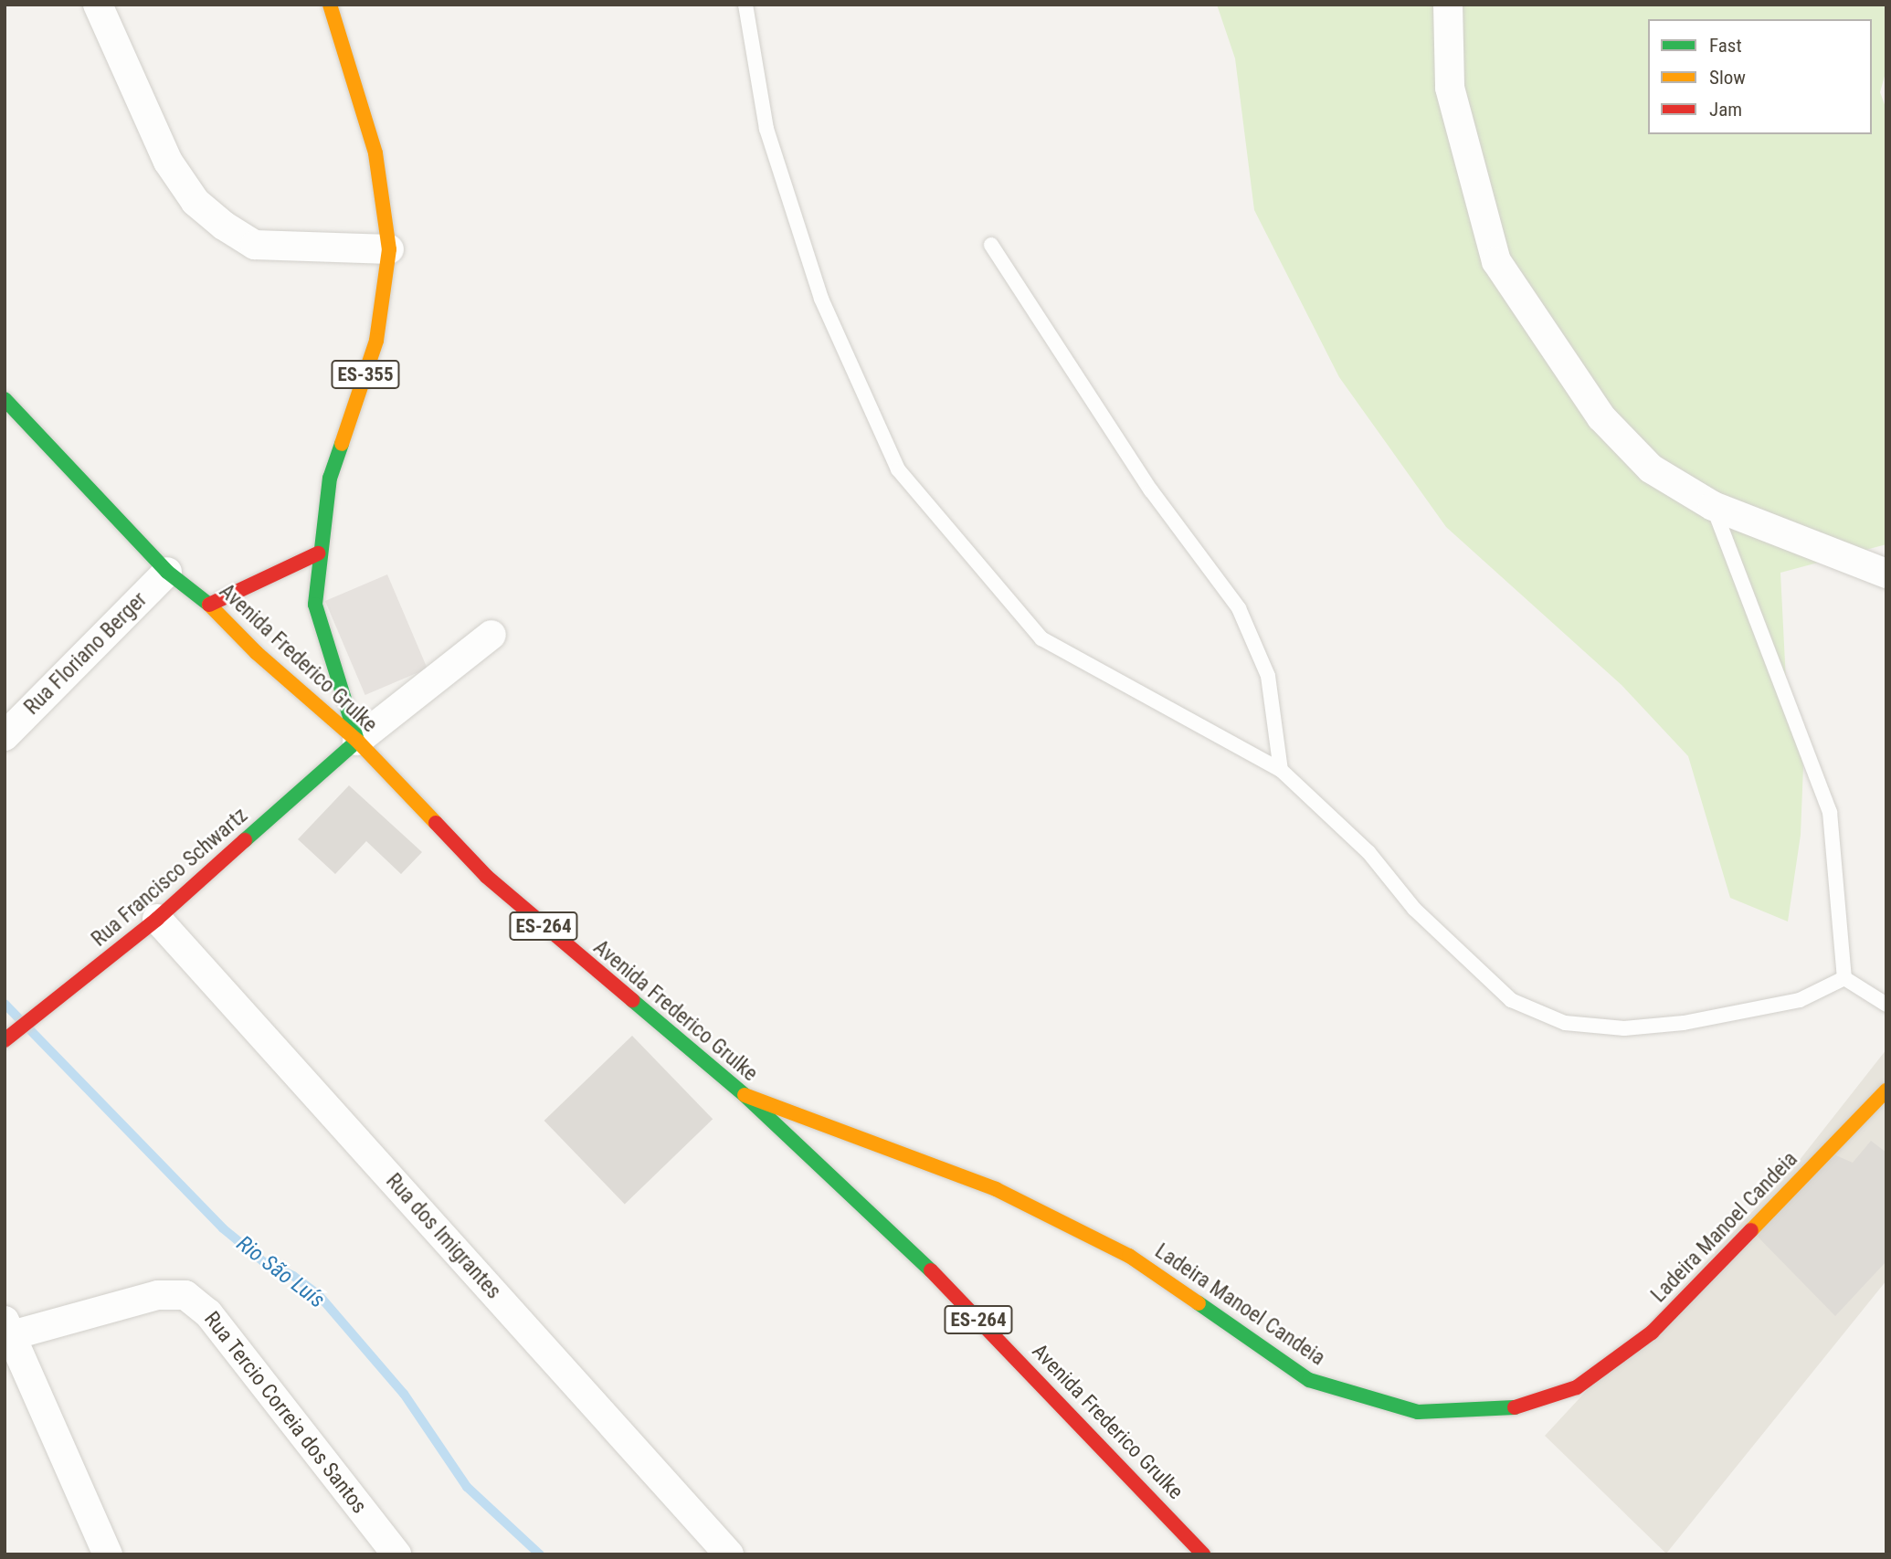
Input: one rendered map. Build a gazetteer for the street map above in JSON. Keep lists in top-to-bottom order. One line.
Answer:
{"streets":{"main road":["ES-355","Avenida Frederico Grulke","Rua Francisco Schwartz","ES-264","Ladeira Manoel Candeia"],"street":["Rua Floriano Berger","Rua dos Imigrantes","Rua Tercio Correia dos Santos"]},"crossings":[["ES-355","Avenida Frederico Grulke"],["ES-355","Rua Francisco Schwartz"],["Rua Floriano Berger","Avenida Frederico Grulke"],["Avenida Frederico Grulke","Rua Francisco Schwartz"],["Avenida Frederico Grulke","Ladeira Manoel Candeia"],["Rua Francisco Schwartz","Rua dos Imigrantes"]],"water":["Rio São Luís"],"legend":["Fast","Slow","Jam"]}
